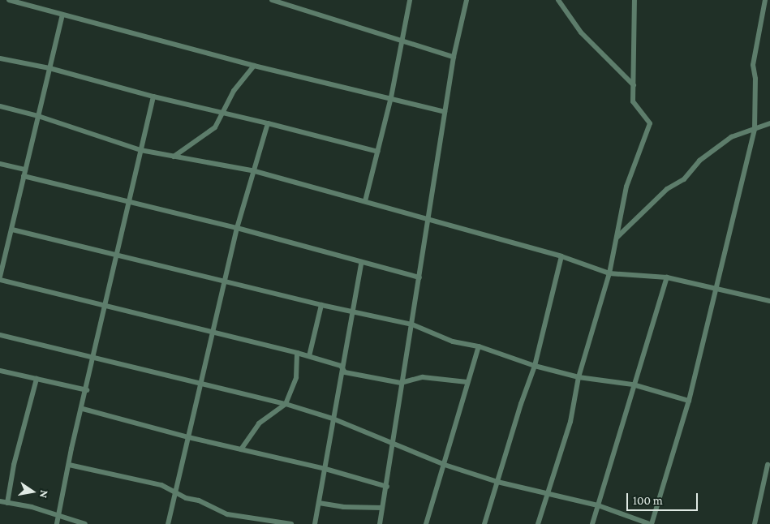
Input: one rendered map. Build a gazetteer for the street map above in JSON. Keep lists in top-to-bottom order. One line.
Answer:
{"scale_bar":"100 m","north":"right"}
